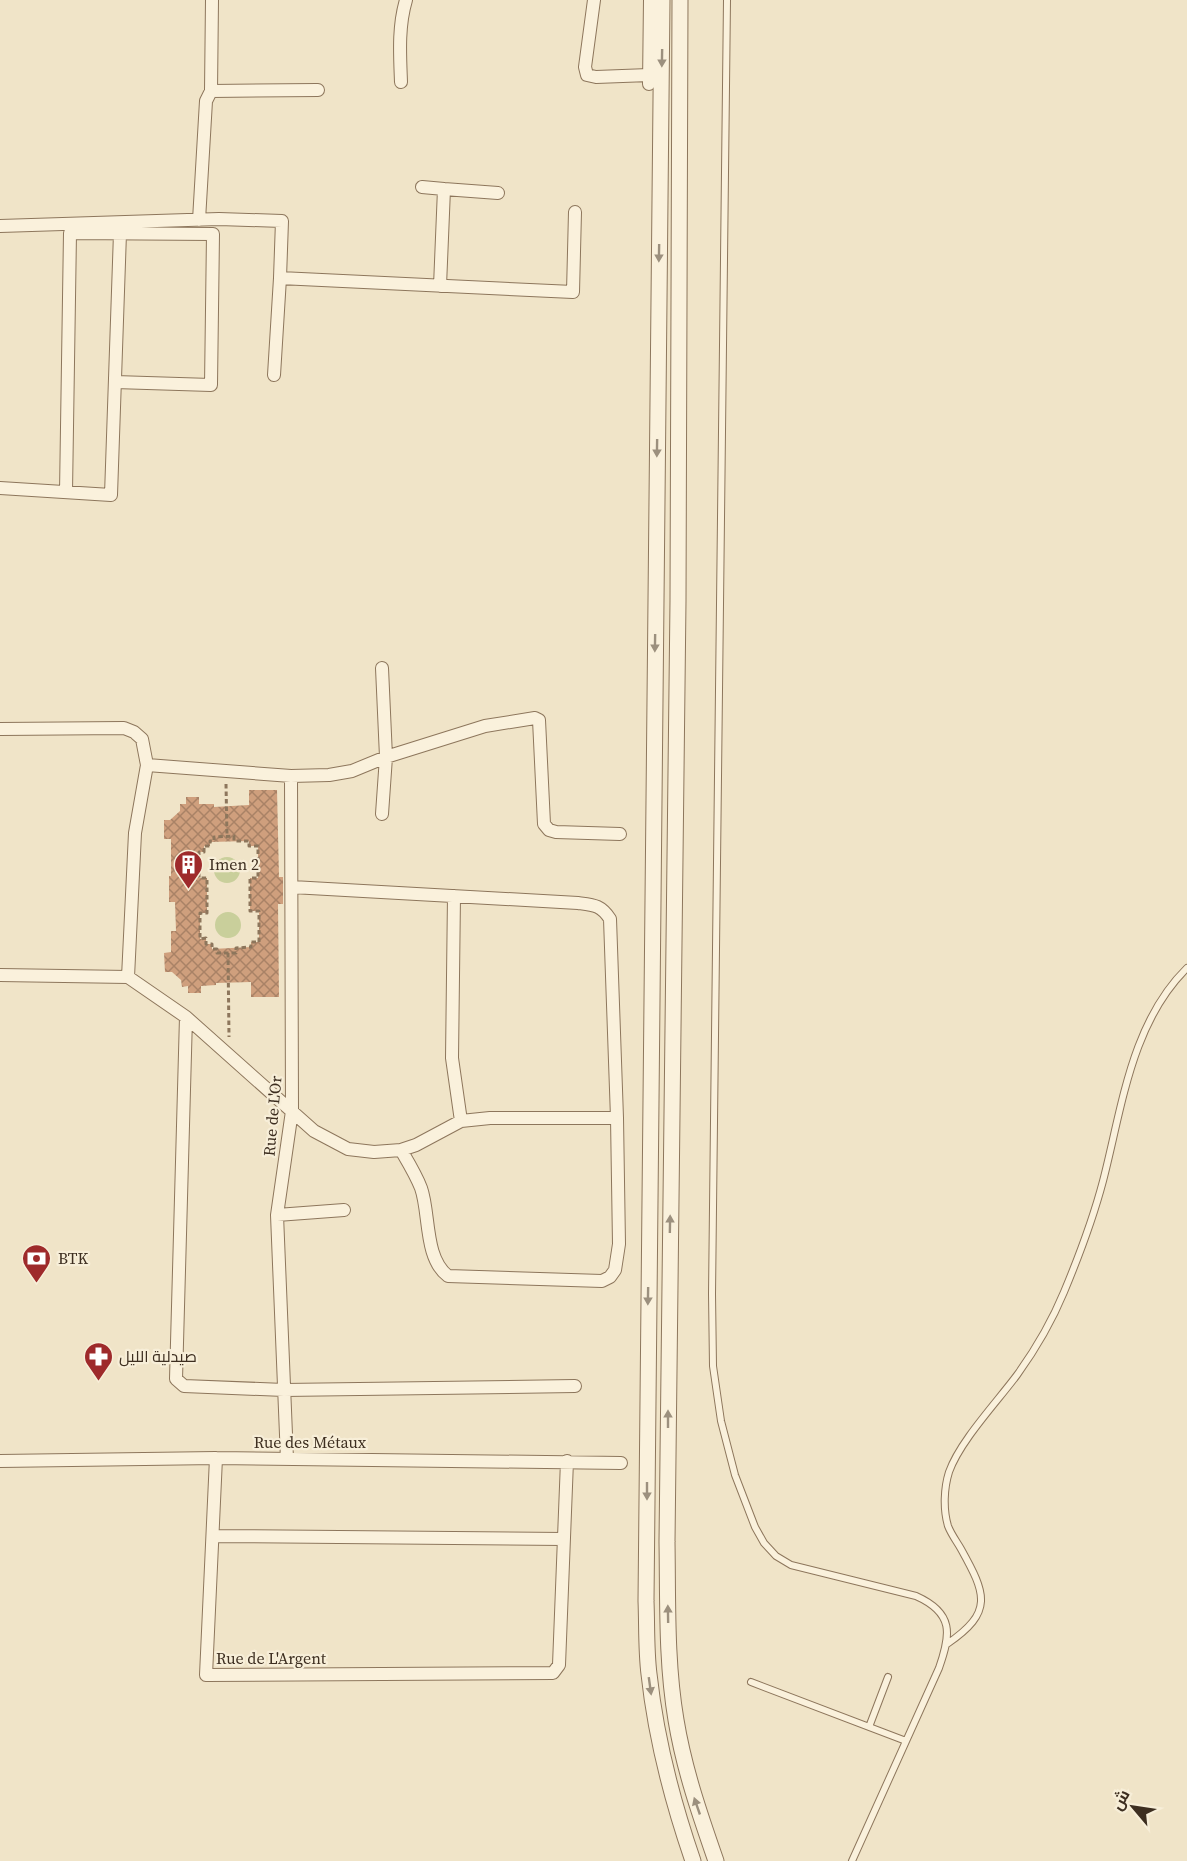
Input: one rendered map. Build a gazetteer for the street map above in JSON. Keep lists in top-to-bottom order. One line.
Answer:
{"streets":{"street":["Rue de L'Or","Rue des Métaux","Rue de L'Argent"]},"crossings":[["Rue de L'Or","Rue des Métaux"],["Rue des Métaux","Rue de L'Argent"]],"places":{"building":["Imen 2"],"bank":["BTK"],"pharmacy":["صيدلية الليل"]},"north":"top left"}
